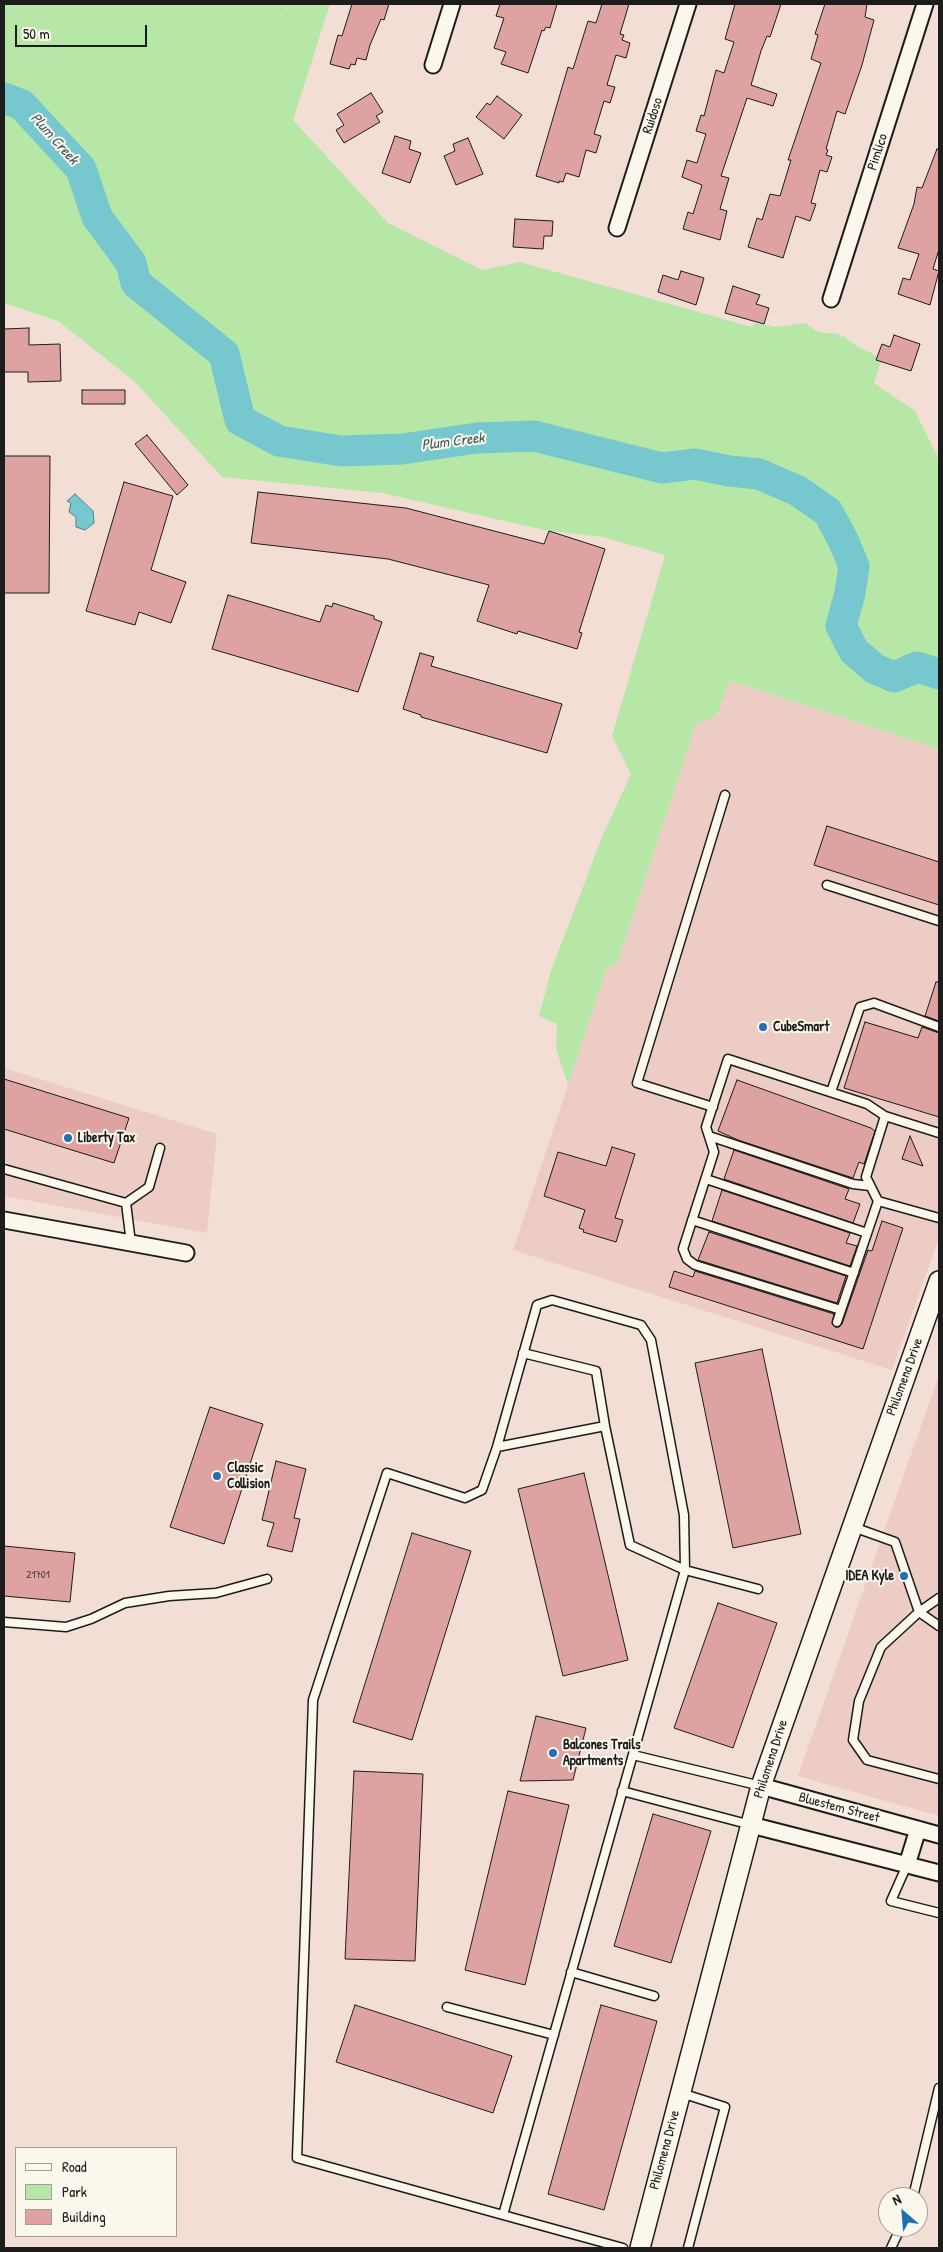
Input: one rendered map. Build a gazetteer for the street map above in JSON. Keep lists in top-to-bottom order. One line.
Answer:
{"streets":{"street":["Ruidoso","Pimlico","Philomena Drive","Bluestem Street"]},"crossings":[["Philomena Drive","Bluestem Street"]],"water":["Plum Creek"],"places":["CubeSmart","Liberty Tax","Classic Collision","IDEA Kyle","Balcones Trails Apartments"],"house_numbers":["21701"],"legend":["Road","Park","Building"],"scale_bar":"50 m","north":"top left"}
